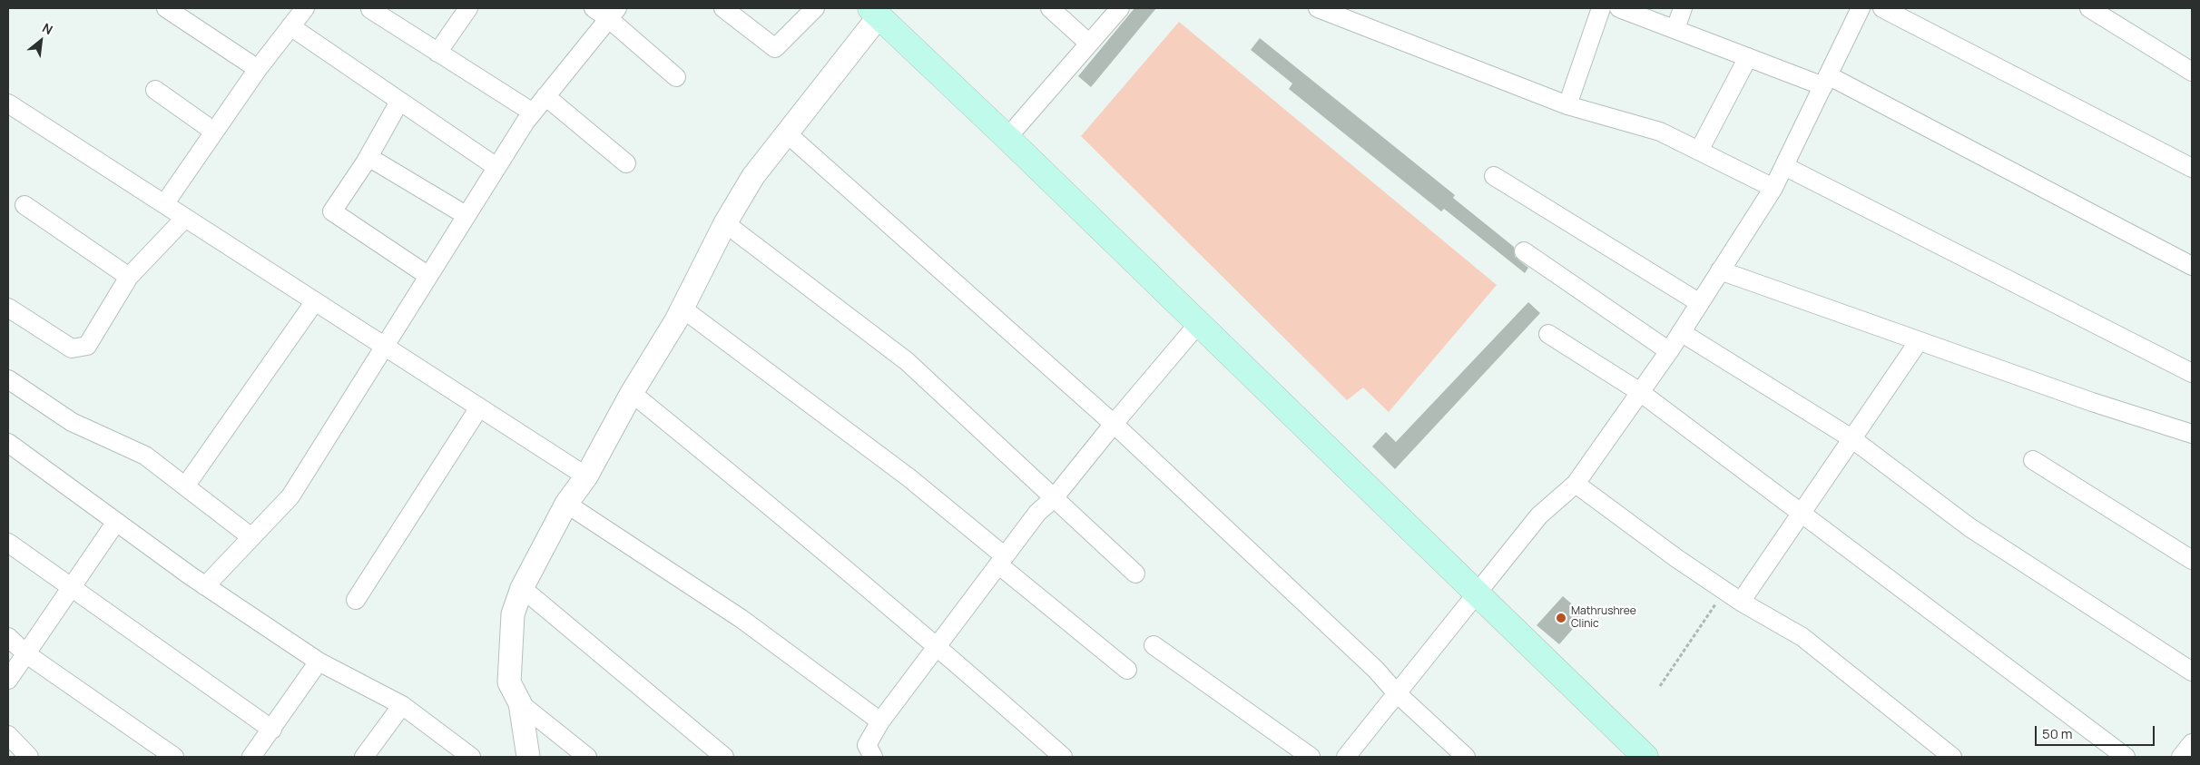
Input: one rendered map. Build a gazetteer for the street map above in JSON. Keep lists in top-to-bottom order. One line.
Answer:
{"places":["Mathrushree Clinic"],"scale_bar":"50 m","north":"top right"}
